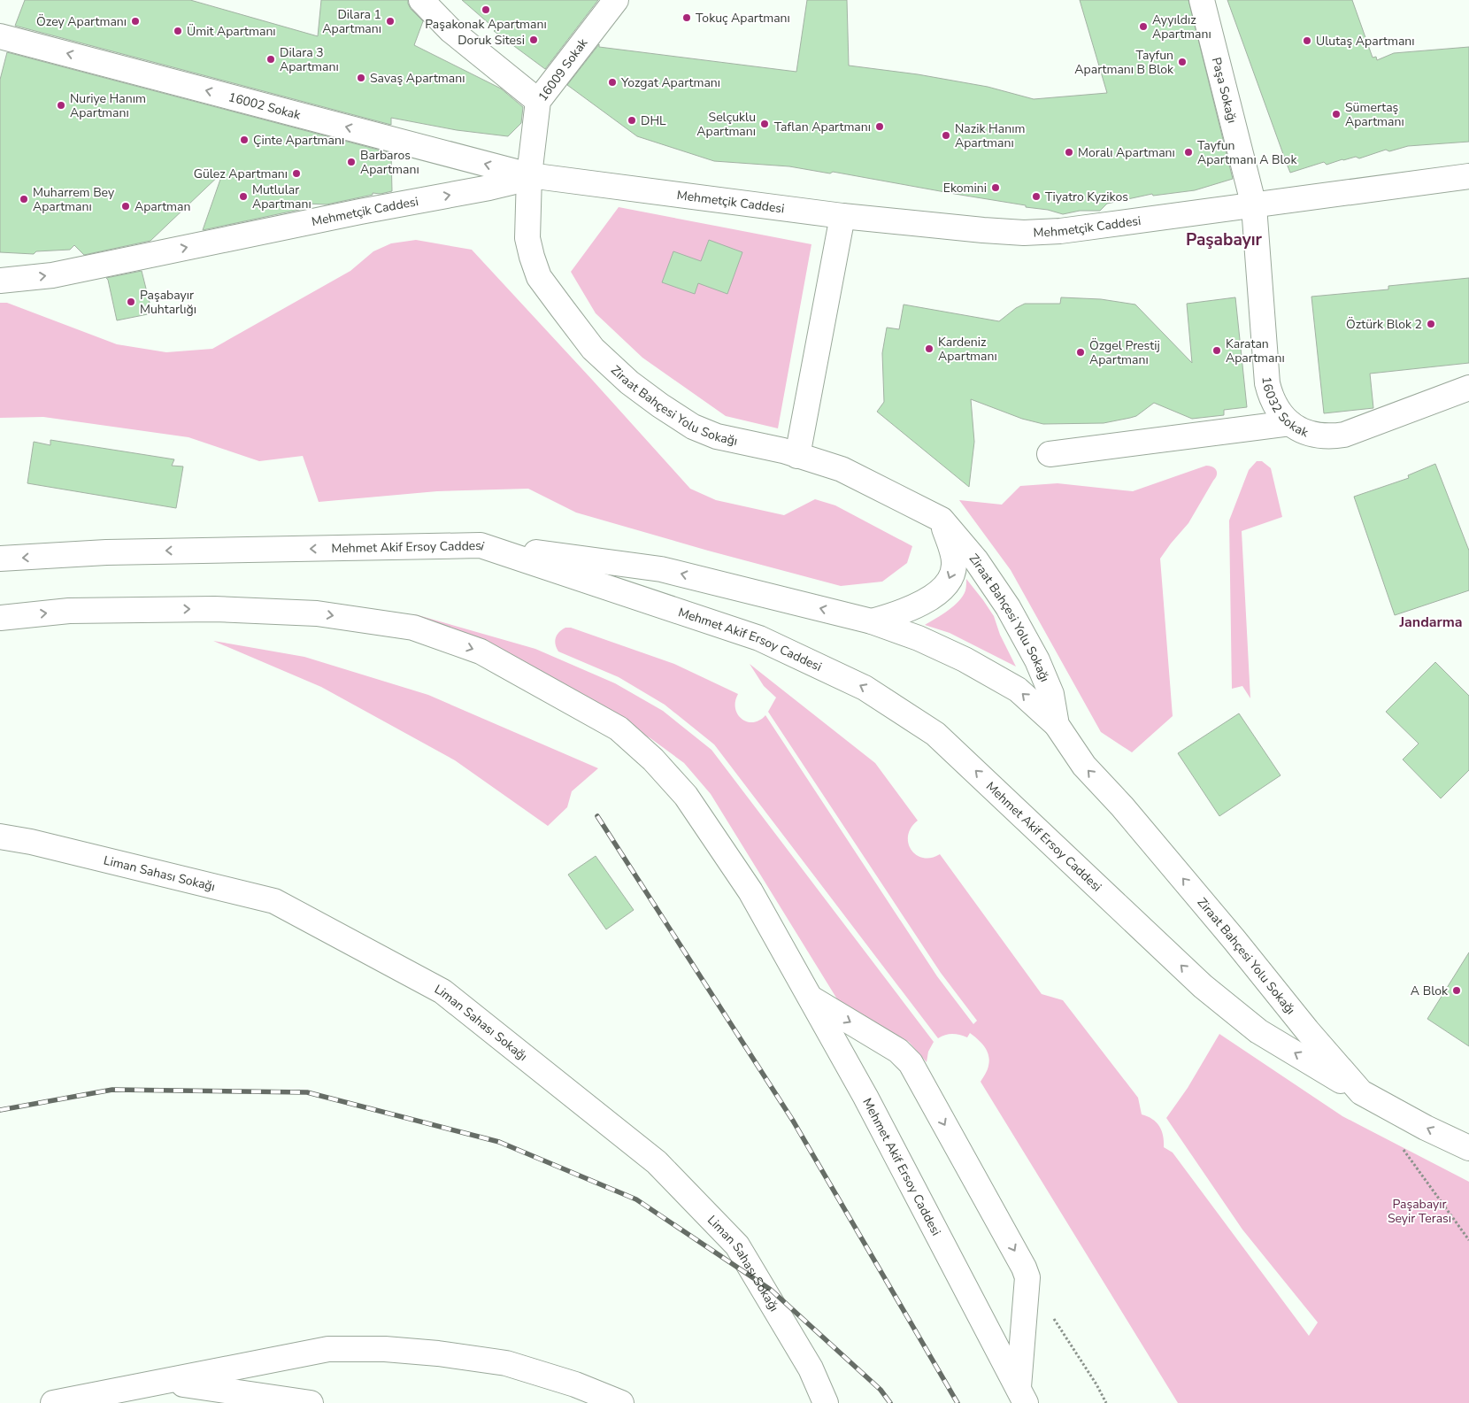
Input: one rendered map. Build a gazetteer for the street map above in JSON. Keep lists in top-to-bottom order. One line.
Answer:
{"streets":{"street":["16009 Sokak","Paşa Sokağı","16002 Sokak","Mehmetçik Caddesi","Ziraat Bahçesi Yolu Sokağı","16032 Sokak","Mehmet Akif Ersoy Caddesi","Liman Sahası Sokağı"]},"crossings":[["16009 Sokak","16002 Sokak"],["16009 Sokak","Mehmetçik Caddesi"],["16009 Sokak","Ziraat Bahçesi Yolu Sokağı"],["Paşa Sokağı","Mehmetçik Caddesi"],["Paşa Sokağı","16032 Sokak"],["16002 Sokak","Mehmetçik Caddesi"],["16002 Sokak","Ziraat Bahçesi Yolu Sokağı"],["Mehmetçik Caddesi","Ziraat Bahçesi Yolu Sokağı"],["Mehmetçik Caddesi","16032 Sokak"],["Ziraat Bahçesi Yolu Sokağı","Mehmet Akif Ersoy Caddesi"]],"one_way":["16002 Sokak","Mehmetçik Caddesi","Ziraat Bahçesi Yolu Sokağı"],"districts":["Paşabayır","Jandarma"],"parks":["Paşabayır Seyir Terası"],"places":["Paşakonak Apartmanı","Tokuç Apartmanı","Özey Apartmanı","Dilara 1 Apartmanı","Ayyıldız Apartmanı","Ümit Apartmanı","Doruk Sitesi","Ulutaş Apartmanı","Dilara 3 Apartmanı","Tayfun Apartmanı B Blok","Savaş Apartmanı","Yozgat Apartmanı","Nuriye Hanım Apartmanı","Sümertaş Apartmanı","DHL","Selçuklu Apartmanı","Taflan Apartmanı","Nazik Hanım Apartmanı","Çinte Apartmanı","Moralı Apartmanı","Tayfun Apartmanı A Blok","Barbaros Apartmanı","Gülez Apartmanı","Ekomini","Mutlular Apartmanı","Tiyatro Kyzikos","Muharrem Bey Apartmanı","Apartman","Paşabayır Muhtarlığı","Öztürk Blok 2","Kardeniz Apartmanı","Karatan Apartmanı","Özgel Prestij Apartmanı","A Blok"]}
